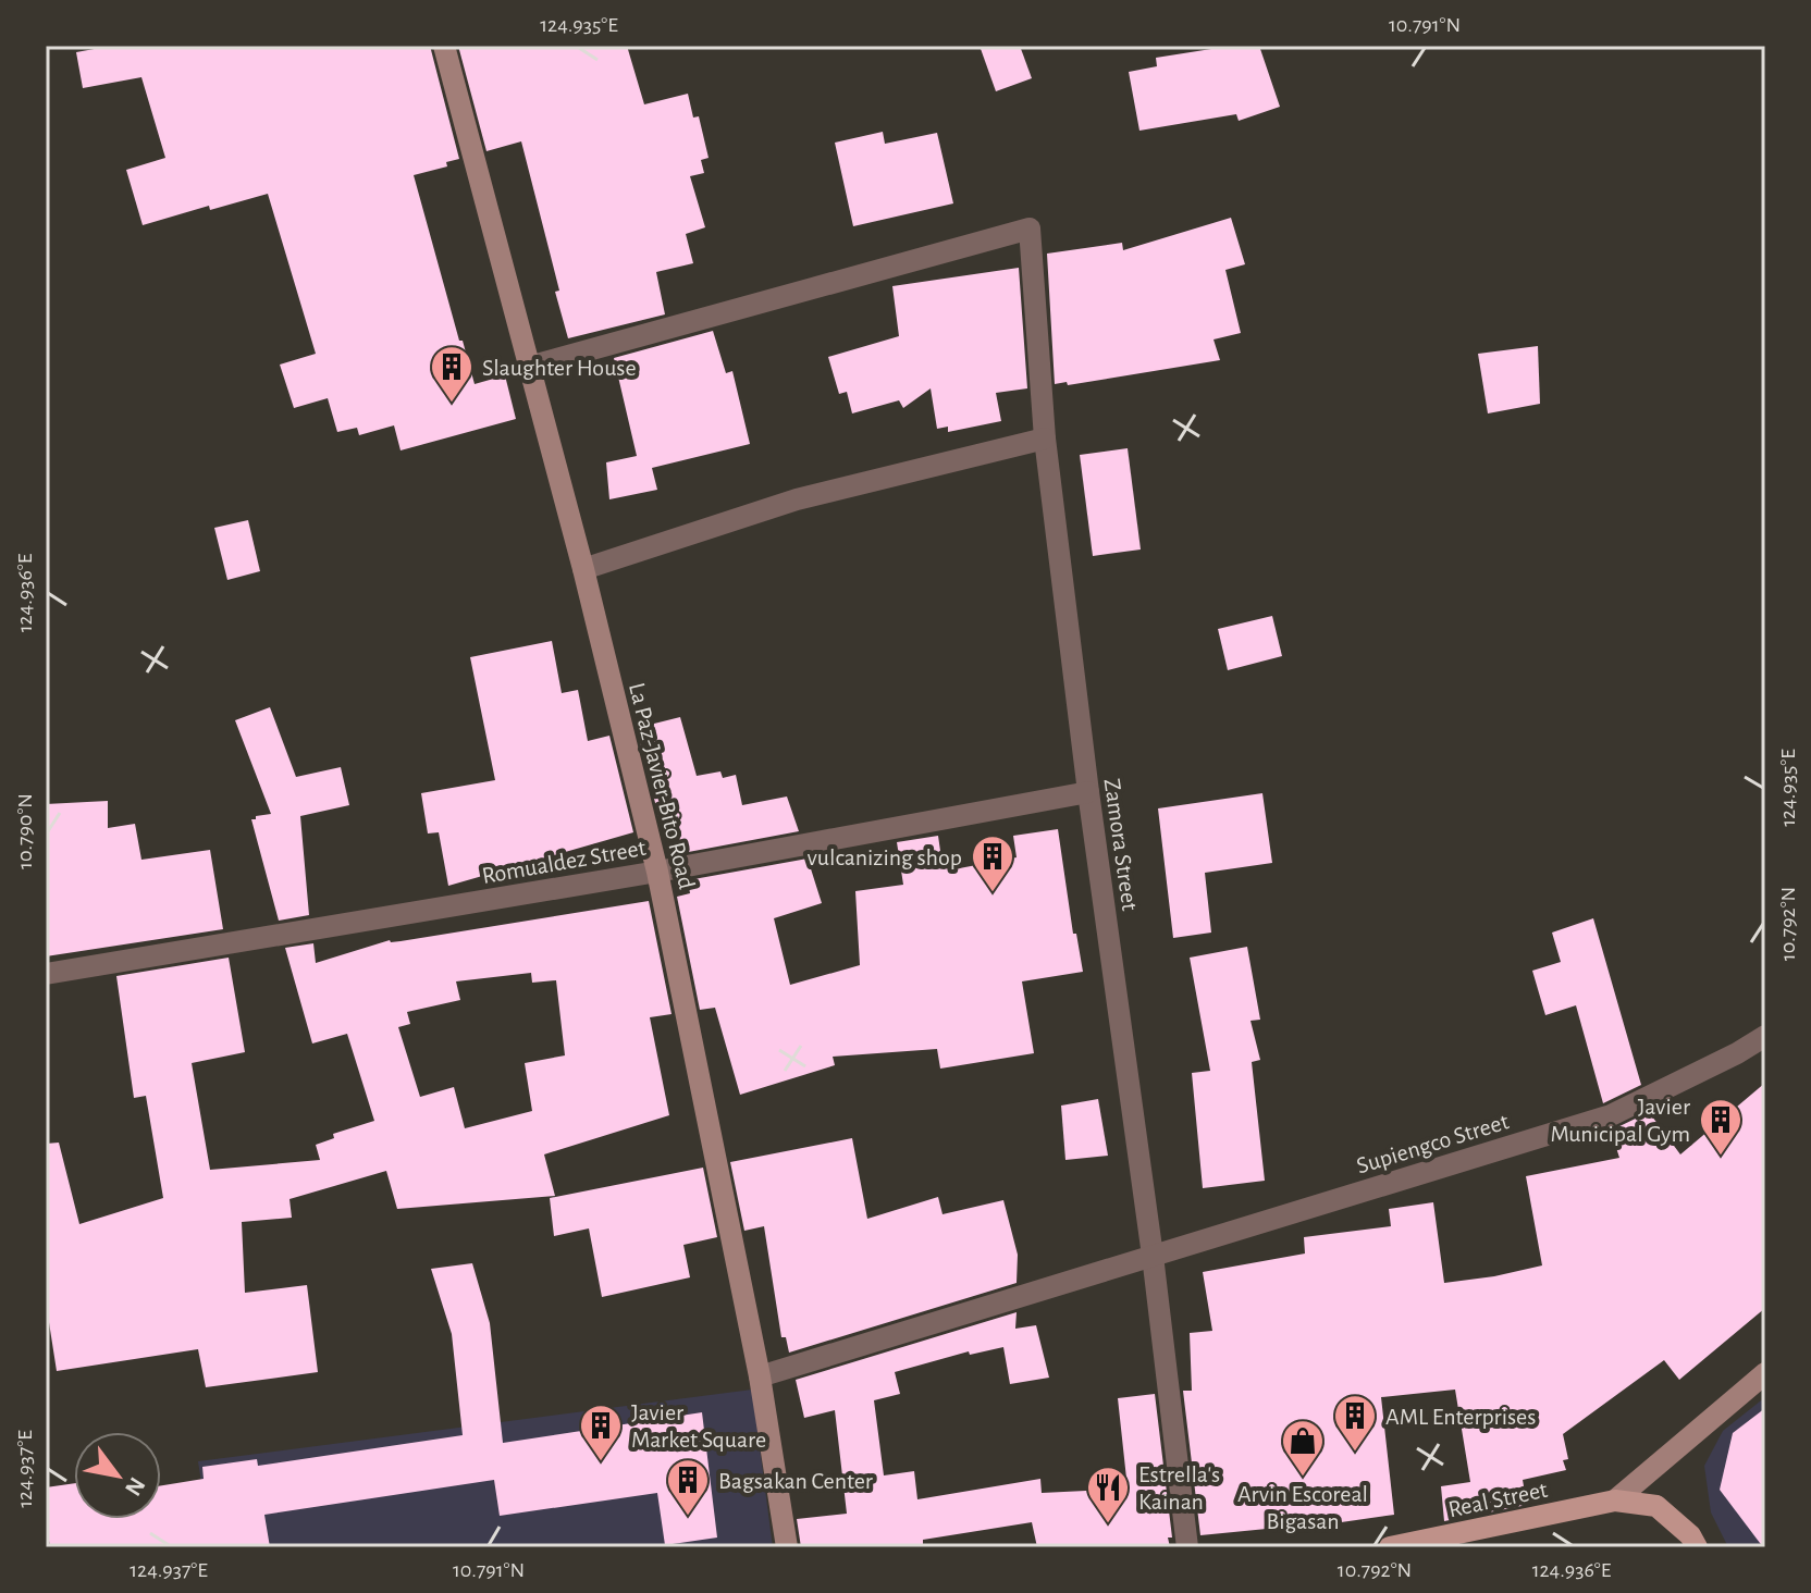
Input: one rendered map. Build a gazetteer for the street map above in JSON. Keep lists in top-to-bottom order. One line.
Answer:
{"streets":{"main road":["La Paz-Javier-Bito Road","Real Street"],"street":["Zamora Street","Romualdez Street","Supiengco Street"]},"crossings":[["La Paz-Javier-Bito Road","Zamora Street"],["La Paz-Javier-Bito Road","Romualdez Street"],["La Paz-Javier-Bito Road","Supiengco Street"],["Zamora Street","Romualdez Street"],["Zamora Street","Supiengco Street"]],"places":{"building":["Slaughter House","vulcanizing shop","Javier Municipal Gym","AML Enterprises","Javier Market Square","Bagsakan Center"],"shop":["Arvin Escoreal Bigasan"],"restaurant":["Estrella's Kainan"]},"north":"bottom right","coordinates":["124.935°E","10.791°N","124.936°E","10.790°N","10.792°N","124.937°E"]}
